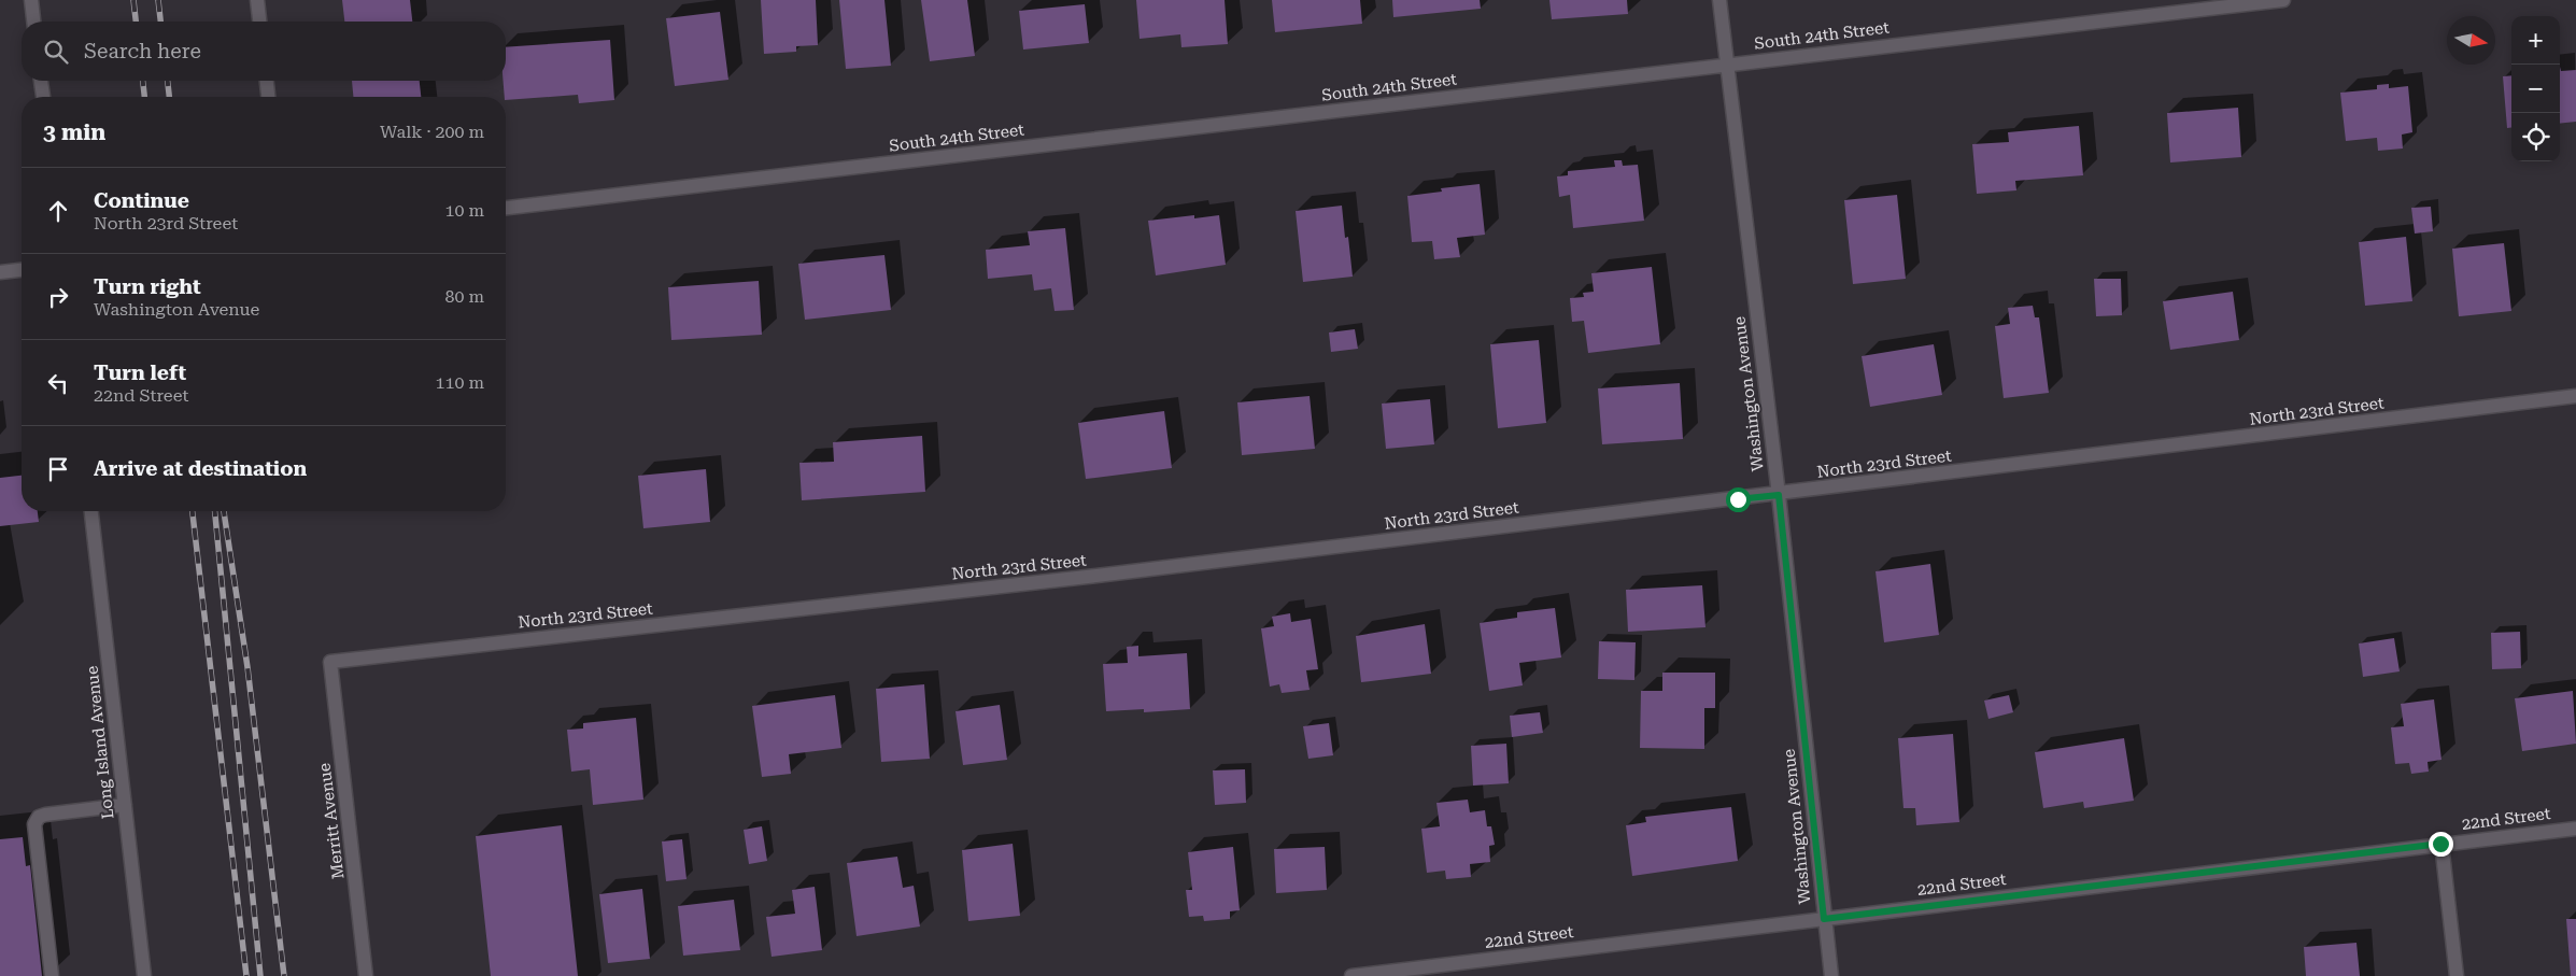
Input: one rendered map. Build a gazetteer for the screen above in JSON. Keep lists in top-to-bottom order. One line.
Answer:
{"streets":{"street":["South 24th Street","Washington Avenue","North 23rd Street","Long Island Avenue","22nd Street","Merritt Avenue"]},"crossings":[["South 24th Street","Washington Avenue"],["Washington Avenue","North 23rd Street"],["Washington Avenue","22nd Street"],["North 23rd Street","Merritt Avenue"]],"north":"right","page":{"map_buttons":["+","−"],"search":"Search here","heading":["3 min","Walk · 200 m"],"list":[["Continue","North 23rd Street","10 m"],["Turn right","Washington Avenue","80 m"],["Turn left","22nd Street","110 m"],"Arrive at destination"]}}
